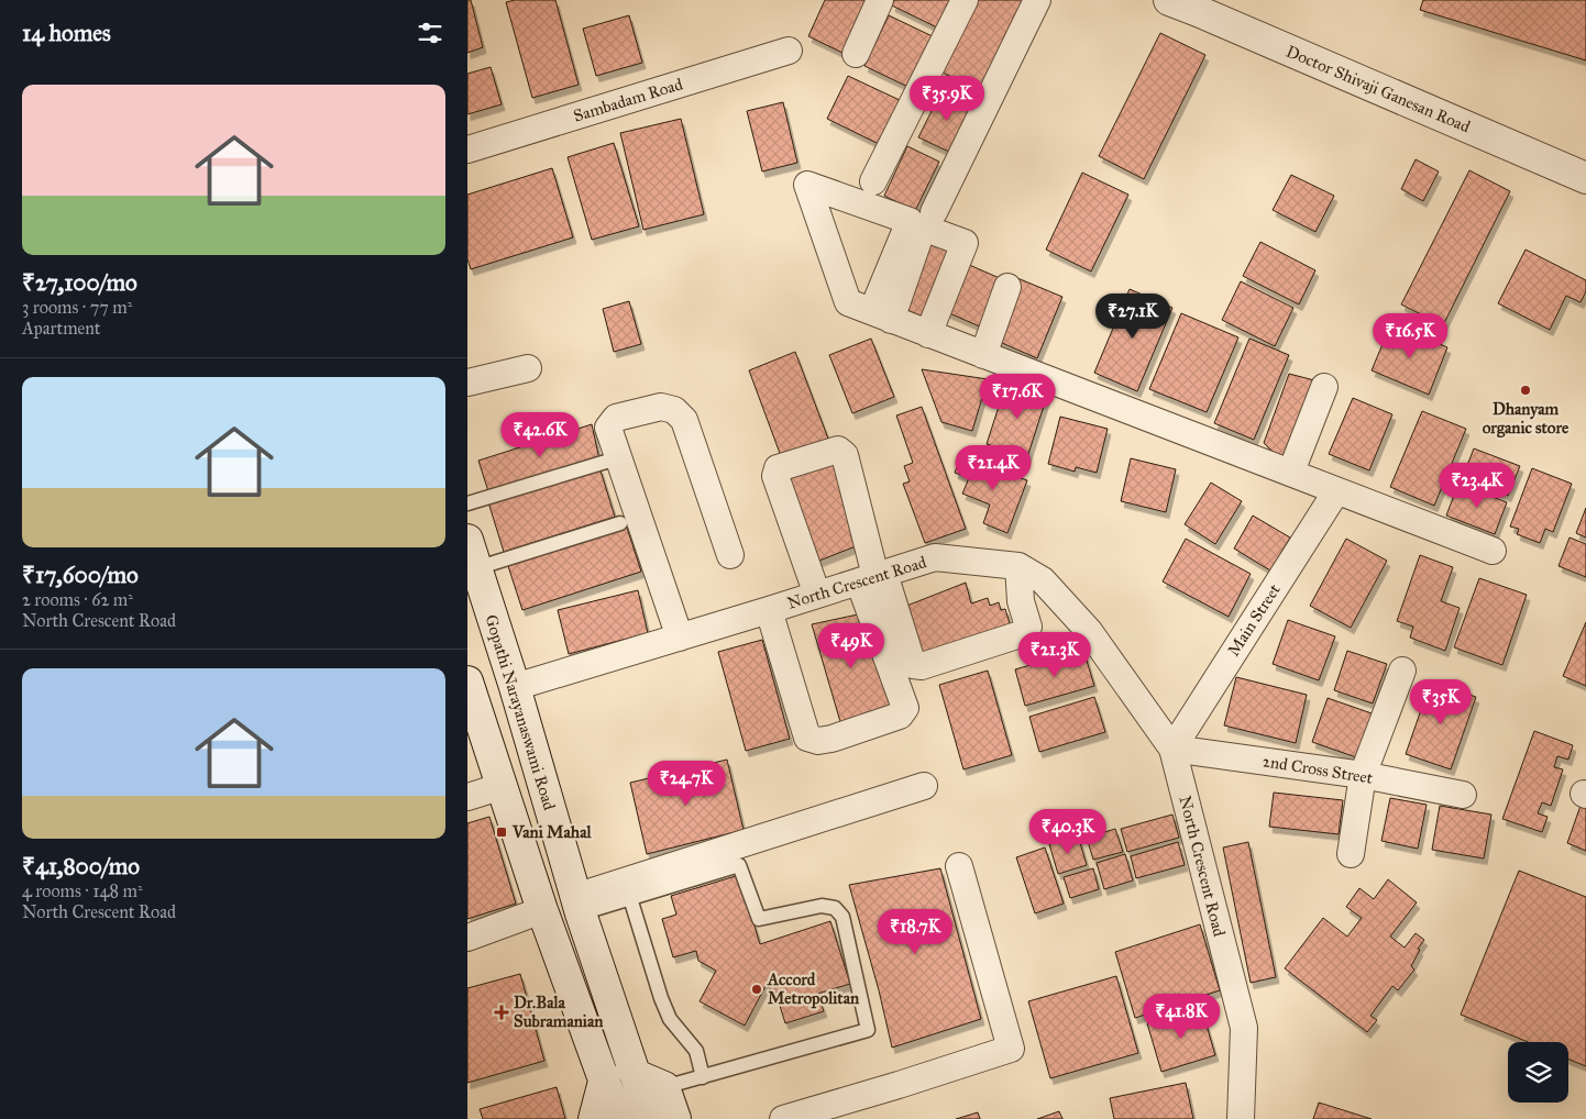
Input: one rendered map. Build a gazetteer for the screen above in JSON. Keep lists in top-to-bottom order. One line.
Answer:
{"streets":{"main road":["Doctor Shivaji Ganesan Road","Gopathi Narayanaswami Road"],"street":["Sambadam Road","North Crescent Road","Main Street","2nd Cross Street"]},"crossings":[["North Crescent Road","Main Street"],["North Crescent Road","Gopathi Narayanaswami Road"],["North Crescent Road","2nd Cross Street"],["Main Street","2nd Cross Street"]],"places":{"other":["Dhanyam organic store","Accord Metropolitan"],"transit":["Vani Mahal"],"health":["Dr.Bala Subramanian"]},"page":{"heading":"14 homes","list":[{"name":"₹27,100/mo","note":"3 rooms · 77 m² · Apartment"},{"name":"₹17,600/mo","note":"2 rooms · 62 m² · North Crescent Road"},{"name":"₹41,800/mo","note":"4 rooms · 148 m² · North Crescent Road"}],"price":["₹35.9K","₹27.1K","₹16.5K","₹17.6K","₹42.6K","₹21.4K","₹23.4K","₹49K","₹21.3K","₹35K","₹24.7K","₹40.3K","₹18.7K","₹41.8K"]}}
